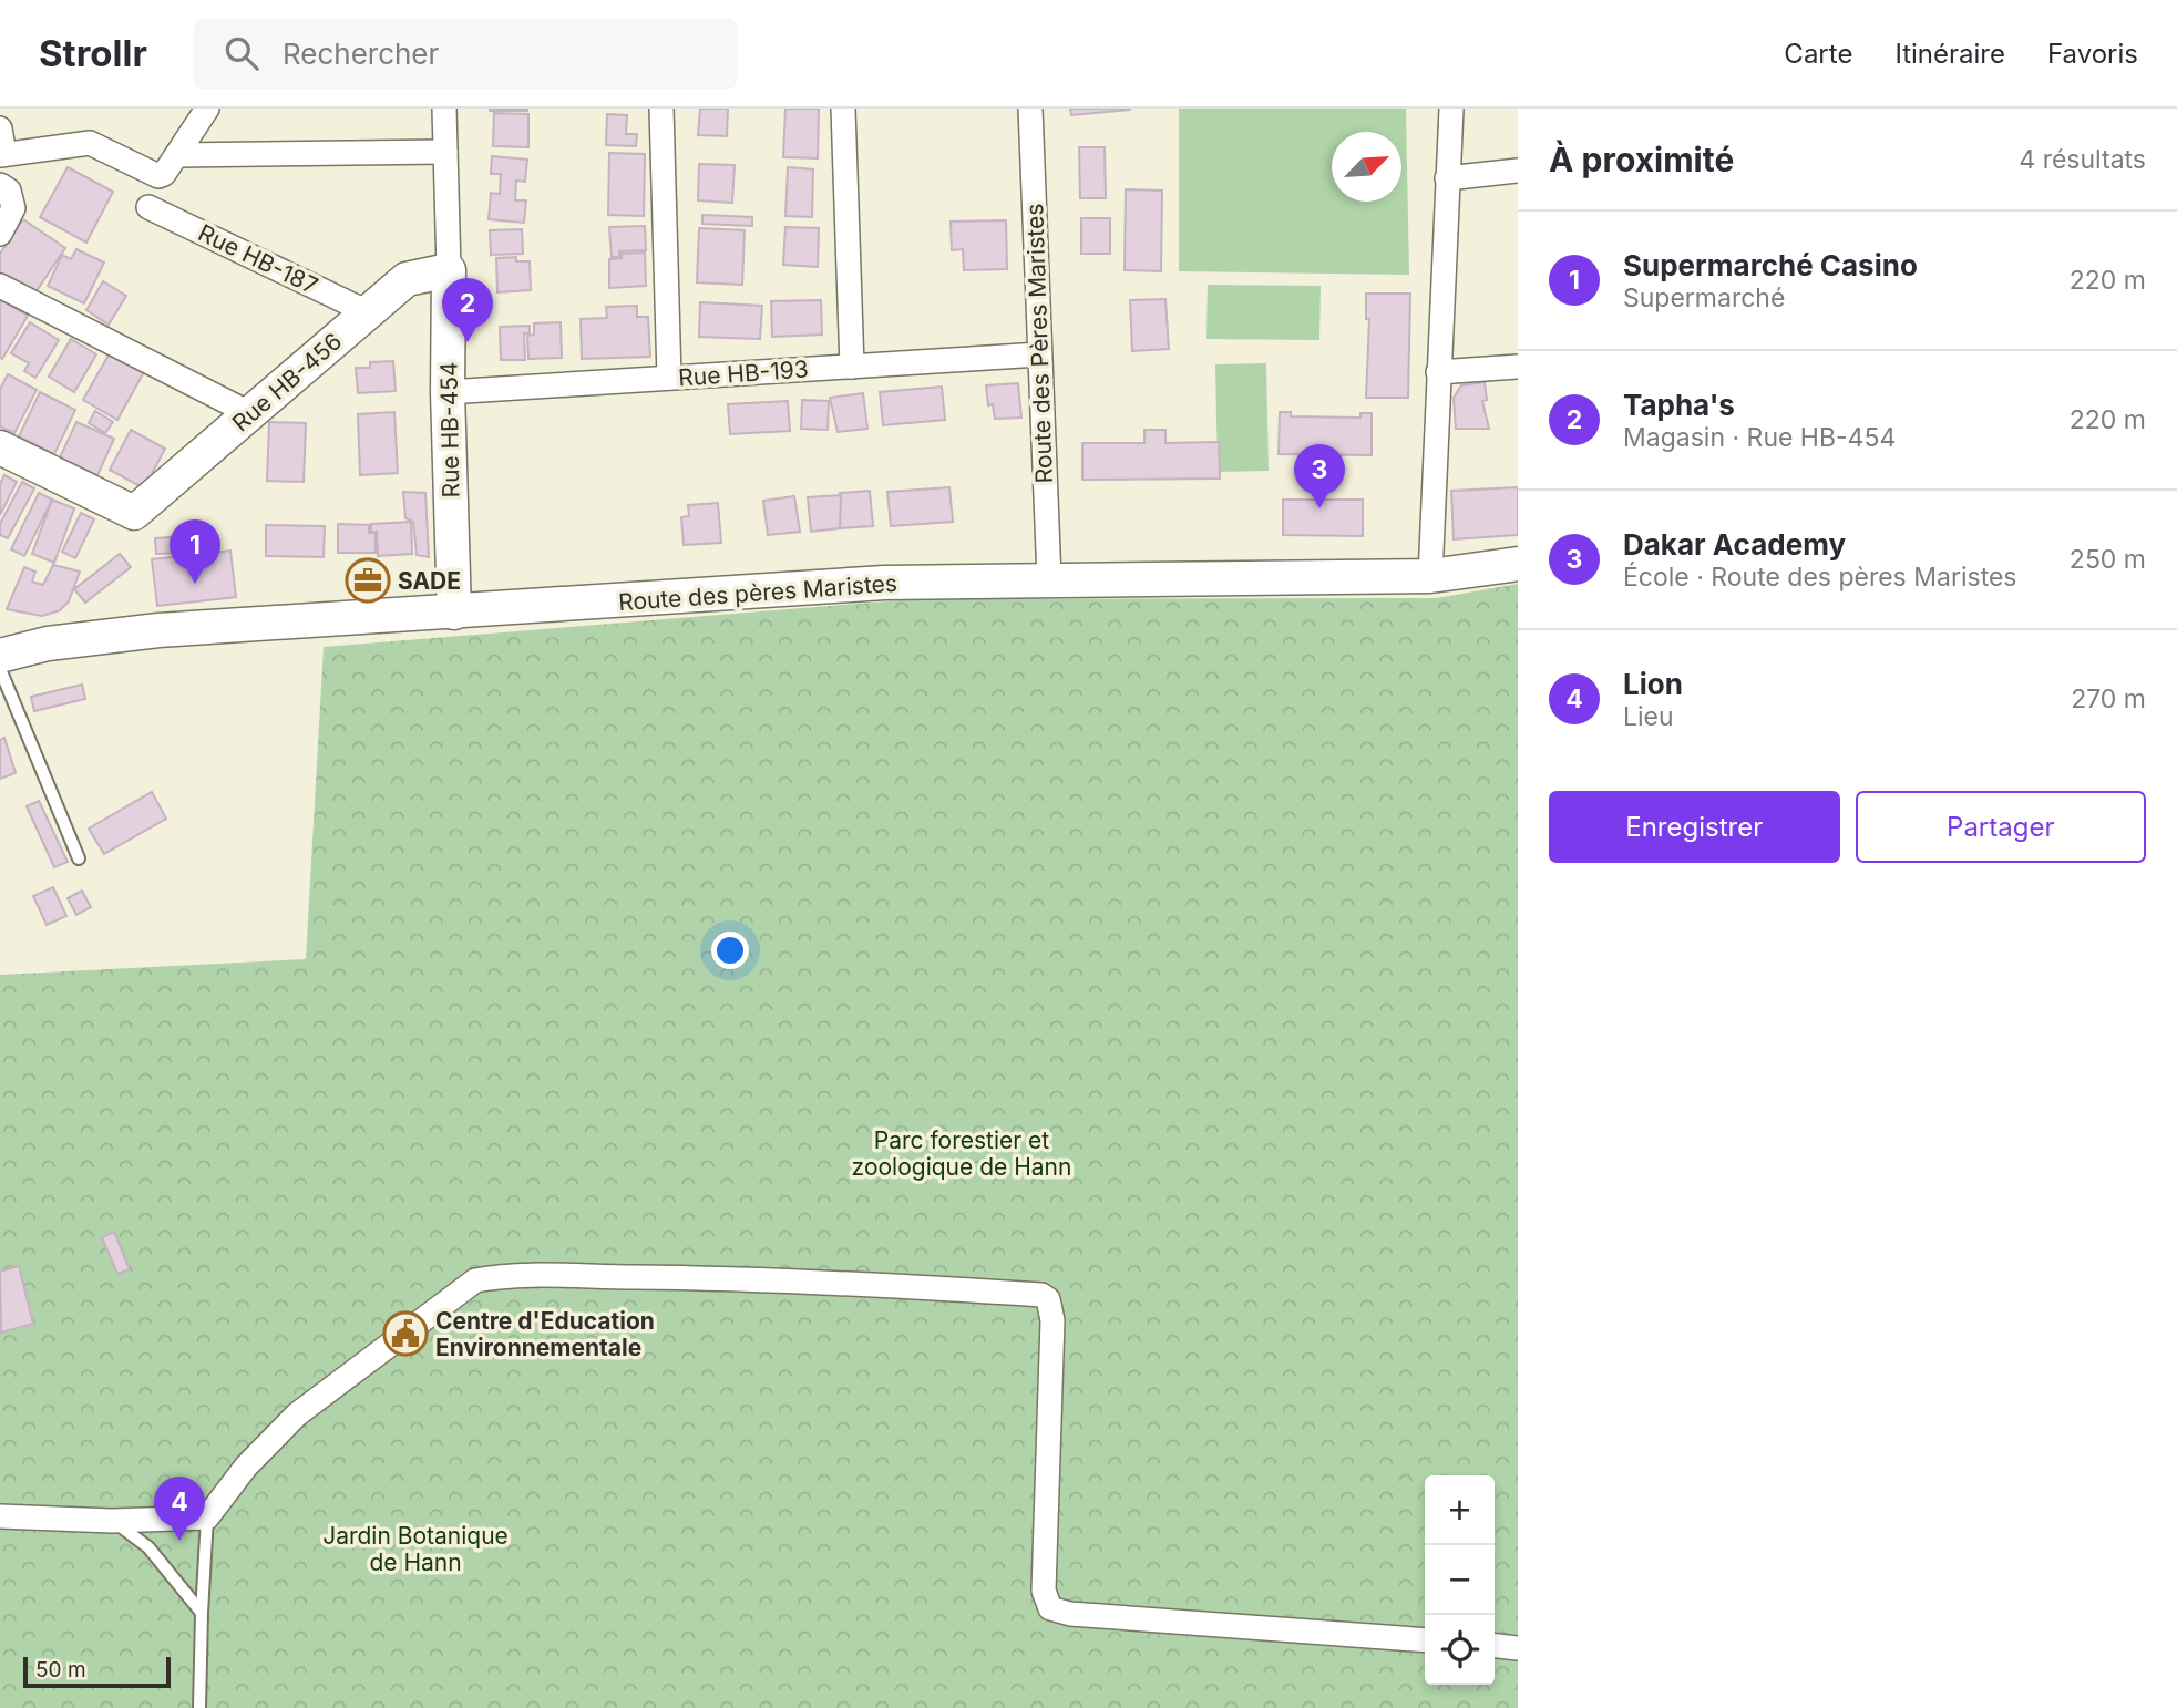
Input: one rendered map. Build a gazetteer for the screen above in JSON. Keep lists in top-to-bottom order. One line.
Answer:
{"streets":{"street":["Rue HB-187","Route des Pères Maristes","Rue HB-193","Rue HB-456","Rue HB-454","Route des pères Maristes"]},"crossings":[["Rue HB-187","Rue HB-456"],["Route des Pères Maristes","Rue HB-193"],["Route des Pères Maristes","Route des pères Maristes"],["Rue HB-193","Rue HB-454"],["Rue HB-456","Rue HB-454"],["Rue HB-454","Route des pères Maristes"]],"parks":["Parc forestier et zoologique de Hann","Jardin Botanique de Hann"],"places":{"office":["SADE"],"public building":["Centre d'Education Environnementale"]},"scale_bar":"50 m","north":"top right","page":{"header":"Strollr","search":"Rechercher","nav":["Carte","Itinéraire","Favoris"],"heading":["À proximité","4 résultats"],"list":[{"mark":"1","name":"Supermarché Casino","note":"Supermarché","value":"220 m"},{"mark":"2","name":"Tapha's","note":"Magasin · Rue HB-454","value":"220 m"},{"mark":"3","name":"Dakar Academy","note":"École · Route des pères Maristes","value":"250 m"},{"mark":"4","name":"Lion","note":"Lieu","value":"270 m"}],"pins":["2","3","1","4"],"buttons":["Enregistrer","Partager"],"map_buttons":["+","−"],"scale":"50 m"}}
